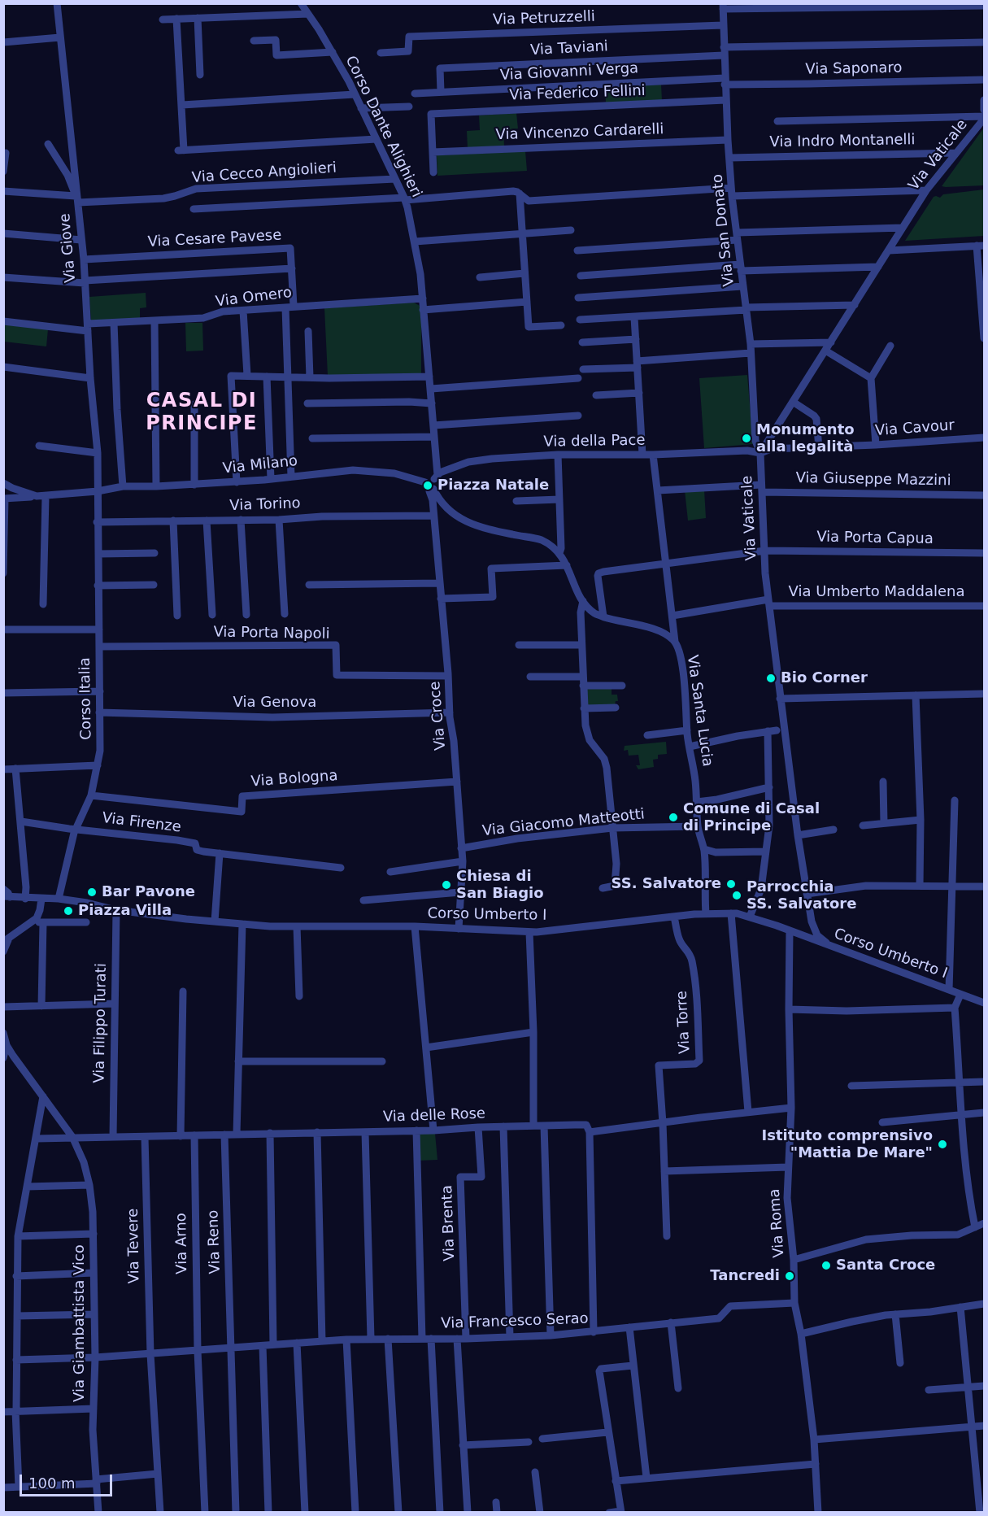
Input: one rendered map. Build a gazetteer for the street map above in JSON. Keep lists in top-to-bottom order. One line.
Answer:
{"streets":{"street":["Via Petruzzelli","Via Taviani","Via Saponaro","Via Giovanni Verga","Via Federico Fellini","Corso Dante Alighieri","Via Vincenzo Cardarelli","Via Indro Montanelli","Via Vaticale","Via Cecco Angiolieri","Via San Donato","Via Cesare Pavese","Via Giove","Via Omero","Via Cavour","Via della Pace","Via Milano","Via Giuseppe Mazzini","Via Torino","Via Porta Capua","Via Umberto Maddalena","Via Porta Napoli","Corso Italia","Via Genova","Via Santa Lucia","Via Croce","Via Bologna","Via Firenze","Via Giacomo Matteotti","Corso Umberto I","Via Torre","Via Filippo Turati","Via delle Rose","Via Brenta","Via Roma","Via Reno","Via Arno","Via Tevere","Via Francesco Serao","Via Giambattista Vico"]},"crossings":[["Via Petruzzelli","Via San Donato"],["Via Taviani","Via Giovanni Verga"],["Via Taviani","Via San Donato"],["Via Saponaro","Via Giovanni Verga"],["Via Saponaro","Via San Donato"],["Via Giovanni Verga","Via San Donato"],["Via Federico Fellini","Via Vincenzo Cardarelli"],["Via Federico Fellini","Via San Donato"],["Corso Dante Alighieri","Via Cecco Angiolieri"],["Corso Dante Alighieri","Via Omero"],["Corso Dante Alighieri","Via della Pace"],["Corso Dante Alighieri","Via Milano"],["Corso Dante Alighieri","Via Santa Lucia"],["Corso Dante Alighieri","Via Croce"],["Via Vincenzo Cardarelli","Via San Donato"],["Via Indro Montanelli","Via Vaticale"],["Via Indro Montanelli","Via San Donato"],["Via Vaticale","Via San Donato"],["Via Vaticale","Via Cavour"],["Via Vaticale","Via della Pace"],["Via Vaticale","Via Giuseppe Mazzini"],["Via Vaticale","Via Porta Capua"],["Via Vaticale","Via Umberto Maddalena"],["Via Vaticale","Corso Umberto I"],["Via Vaticale","Via Roma"],["Via Cecco Angiolieri","Via Giove"],["Via San Donato","Via Cavour"],["Via San Donato","Via della Pace"],["Via Cesare Pavese","Via Giove"],["Via Cesare Pavese","Via Omero"],["Via Cesare Pavese","Via Milano"],["Via Giove","Via Omero"],["Via Giove","Via Milano"],["Via Giove","Corso Italia"],["Via Cavour","Via della Pace"],["Via Milano","Corso Italia"],["Via Milano","Via Santa Lucia"],["Via Milano","Via Croce"],["Via Torino","Corso Italia"],["Via Torino","Via Croce"],["Via Porta Capua","Via Santa Lucia"],["Via Porta Napoli","Corso Italia"],["Via Porta Napoli","Via Croce"],["Corso Italia","Via Genova"],["Corso Italia","Via Bologna"],["Corso Italia","Via Firenze"],["Corso Italia","Corso Umberto I"],["Via Genova","Via Croce"],["Via Santa Lucia","Via Croce"],["Via Santa Lucia","Via Giacomo Matteotti"],["Via Santa Lucia","Corso Umberto I"],["Via Croce","Via Bologna"],["Via Croce","Via Giacomo Matteotti"],["Via Croce","Corso Umberto I"],["Corso Umberto I","Via Torre"],["Corso Umberto I","Via Filippo Turati"],["Corso Umberto I","Via Roma"],["Via Torre","Via delle Rose"],["Via Filippo Turati","Via delle Rose"],["Via delle Rose","Via Brenta"],["Via delle Rose","Via Roma"],["Via delle Rose","Via Reno"],["Via delle Rose","Via Arno"],["Via delle Rose","Via Tevere"],["Via delle Rose","Via Giambattista Vico"],["Via Brenta","Via Francesco Serao"],["Via Roma","Via Francesco Serao"],["Via Reno","Via Francesco Serao"],["Via Arno","Via Francesco Serao"],["Via Tevere","Via Francesco Serao"],["Via Francesco Serao","Via Giambattista Vico"]],"districts":["CASAL DI PRINCIPE"],"places":["Monumento alla legalità","Piazza Natale","Bio Corner","Comune di Casal di Principe","SS. Salvatore","Chiesa di San Biagio","Bar Pavone","Parrocchia SS. Salvatore","Piazza Villa","Istituto comprensivo \"Mattia De Mare\"","Santa Croce","Tancredi"],"scale_bar":"100 m"}
